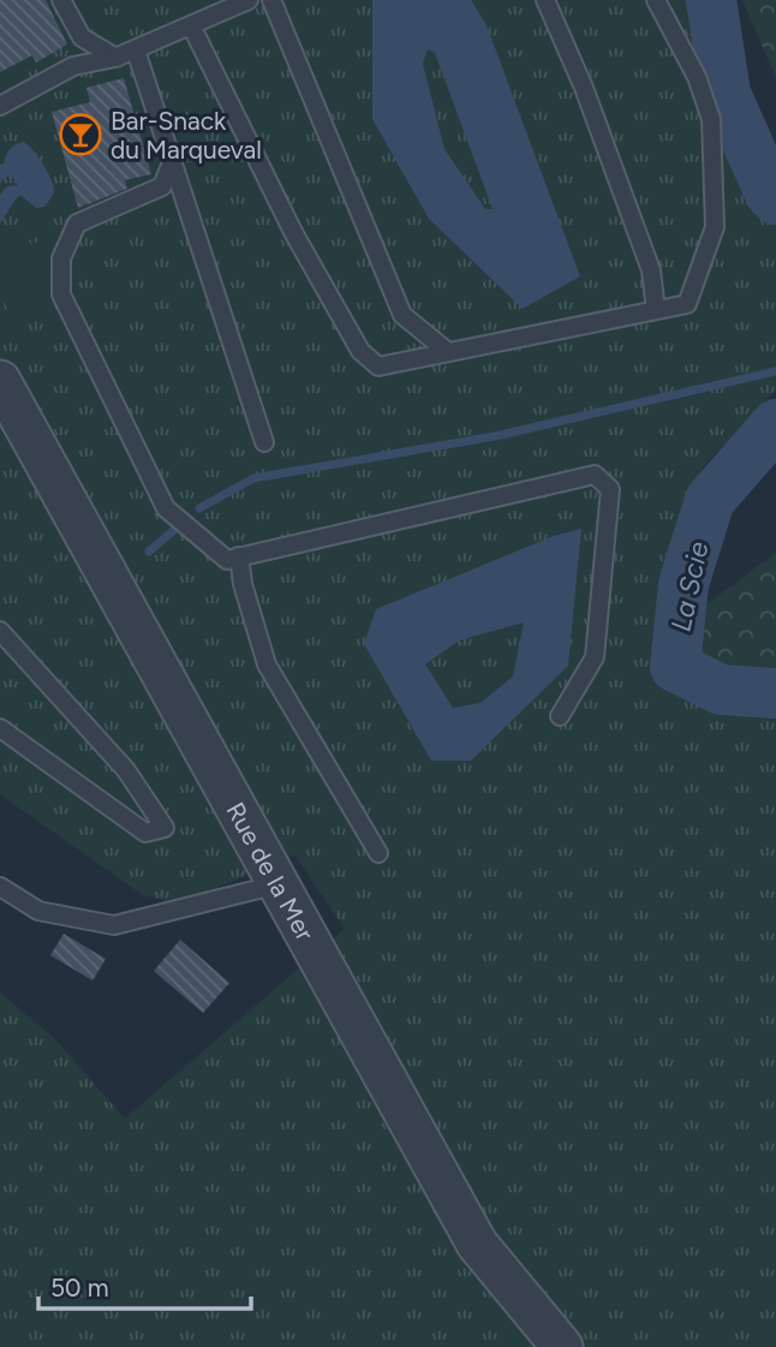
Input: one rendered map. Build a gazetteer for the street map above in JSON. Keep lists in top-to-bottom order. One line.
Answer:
{"streets":{"street":["Rue de la Mer"]},"water":["La Scie"],"places":{"bar":["Bar-Snack du Marqueval"]},"scale_bar":"50 m"}
